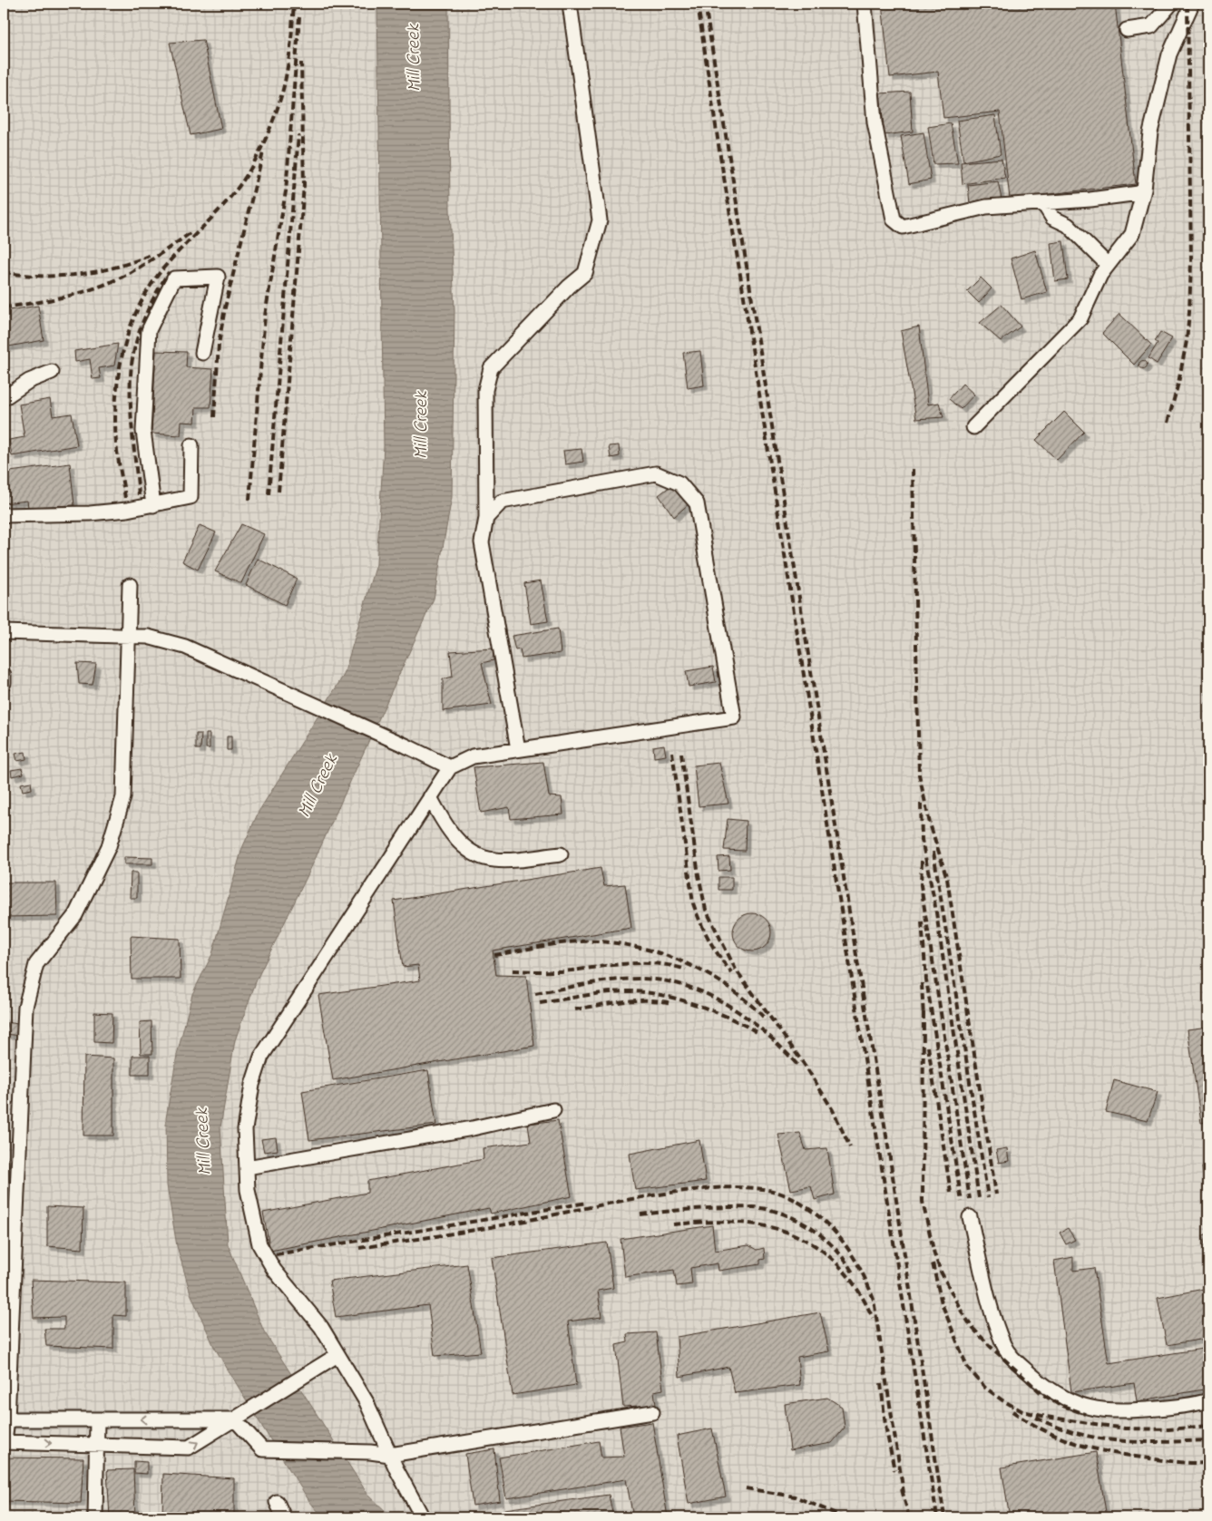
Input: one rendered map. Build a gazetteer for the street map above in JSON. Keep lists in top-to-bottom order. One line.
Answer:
{"water":["Mill Creek"]}
